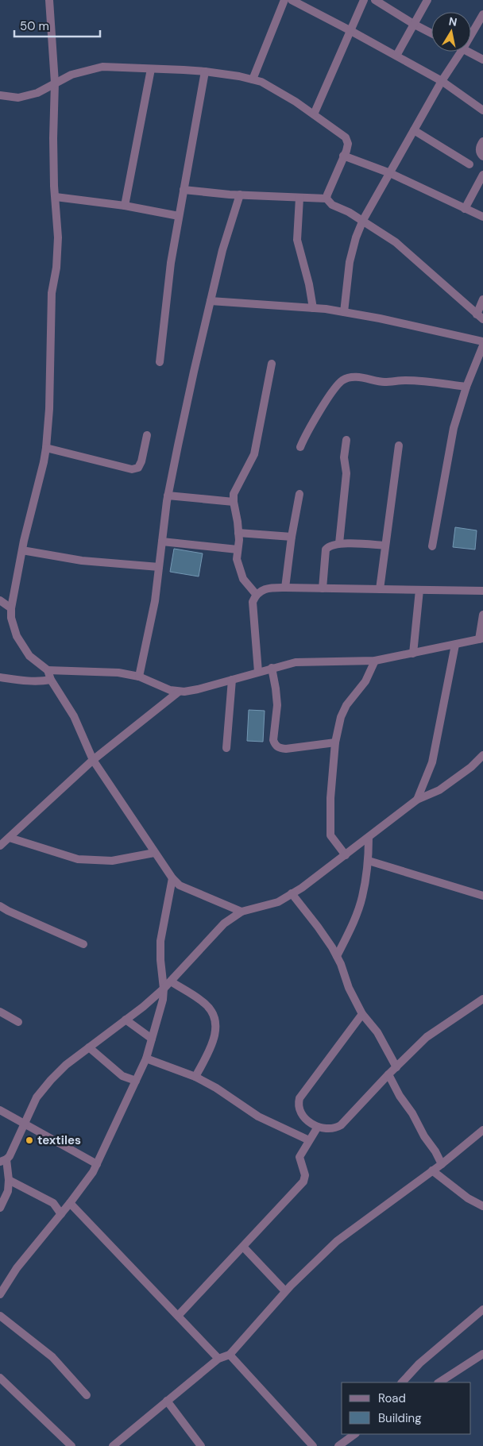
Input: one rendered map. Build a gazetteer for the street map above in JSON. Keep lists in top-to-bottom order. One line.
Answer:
{"places":["textiles"],"legend":["Road","Building"],"scale_bar":"50 m","north":"top"}
